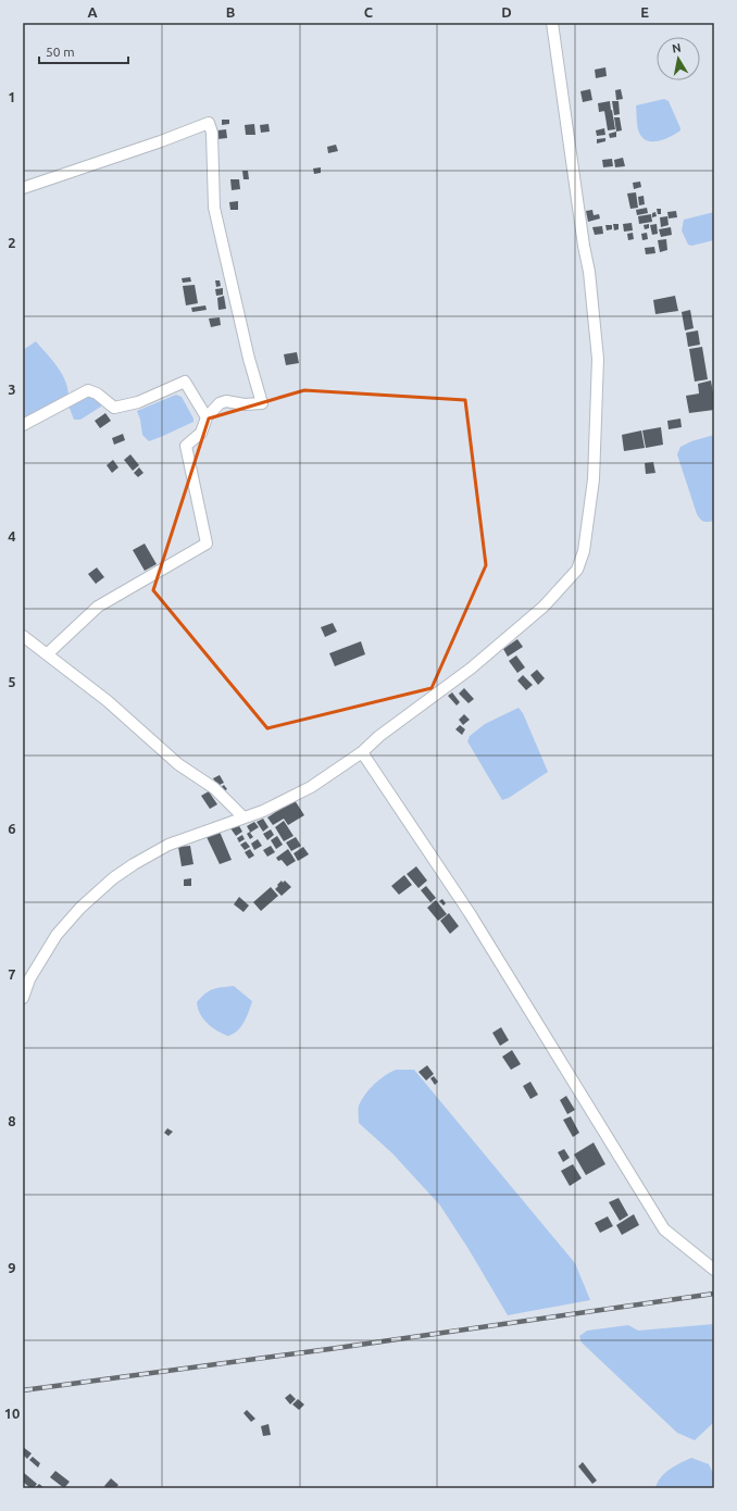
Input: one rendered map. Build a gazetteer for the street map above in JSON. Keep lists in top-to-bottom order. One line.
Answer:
{"scale_bar":"50 m","north":"top","grid":{"columns":["A","B","C","D","E"],"rows":["1","2","3","4","5","6","7","8","9","10"]}}
